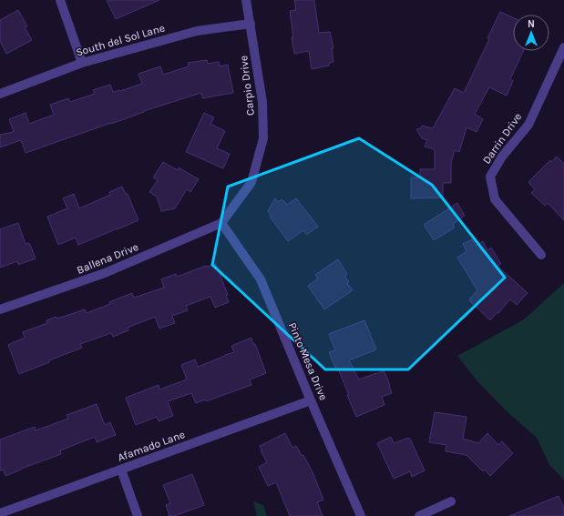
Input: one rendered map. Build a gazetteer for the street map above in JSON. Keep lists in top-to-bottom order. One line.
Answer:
{"streets":{"street":["South del Sol Lane","Carpio Drive","Darrin Drive","Ballena Drive","Pinto Mesa Drive","Afamado Lane"]},"crossings":[["South del Sol Lane","Carpio Drive"],["Carpio Drive","Ballena Drive"],["Carpio Drive","Pinto Mesa Drive"],["Ballena Drive","Pinto Mesa Drive"],["Pinto Mesa Drive","Afamado Lane"]],"north":"top"}
